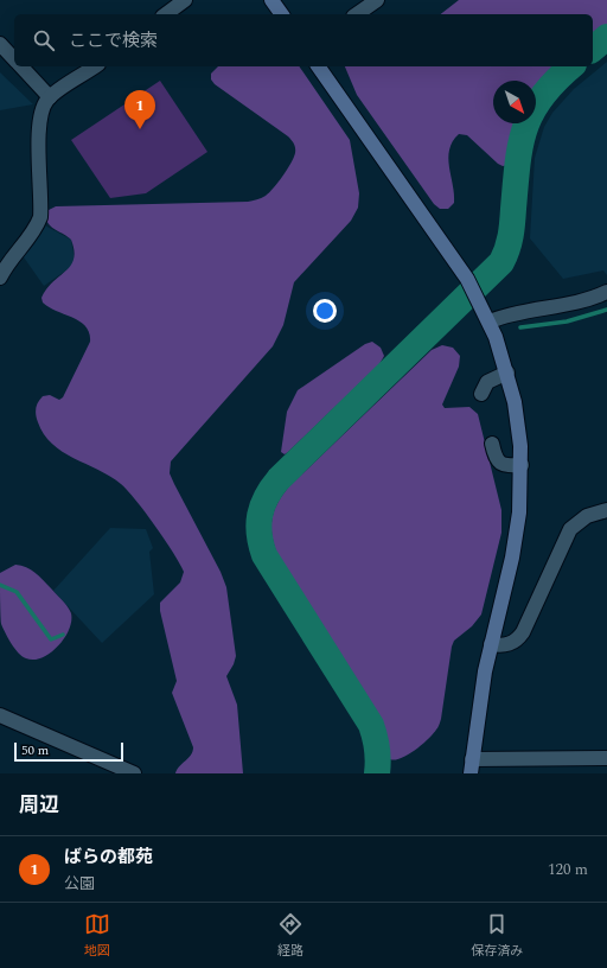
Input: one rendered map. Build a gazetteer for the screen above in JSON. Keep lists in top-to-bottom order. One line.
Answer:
{"scale_bar":"50 m","north":"bottom right","page":{"search":"ここで検索","pins":"1","scale":"50 m","heading":"周辺","list":[{"mark":"1","name":"ばらの都苑","note":"公園","value":"120 m"}],"nav":["地図","経路","保存済み"]}}
